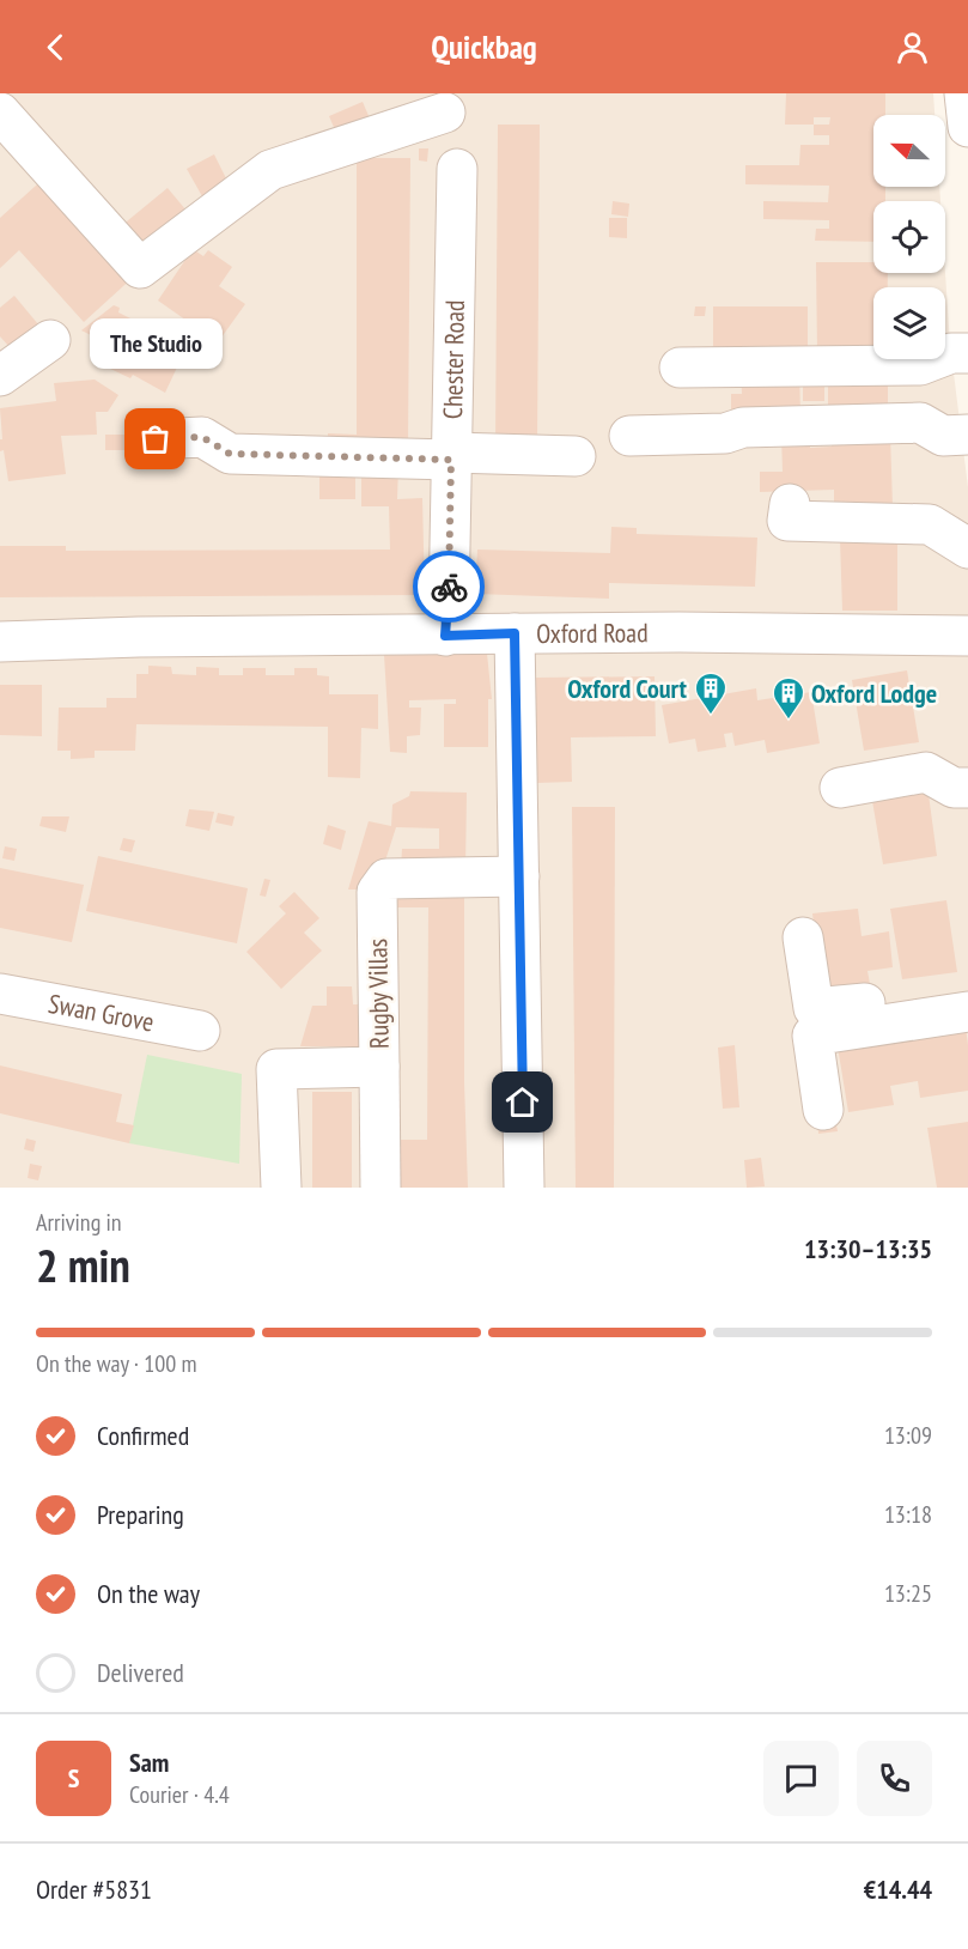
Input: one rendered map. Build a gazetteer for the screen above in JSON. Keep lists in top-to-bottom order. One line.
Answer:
{"streets":{"street":["Chester Road","Oxford Road","Rugby Villas","Swan Grove"]},"crossings":[["Chester Road","Oxford Road"]],"places":{"other":["The Studio"],"building":["Oxford Court","Oxford Lodge"]},"north":"left","page":{"header":"Quickbag","bubble":"The Studio","heading":["2 min","Arriving in","13:30–13:35"],"panel":["Sam","Courier · 4.4","Order #5831","€14.44"],"bar":"On the way · 100 m","list":[["Confirmed","13:09"],["Preparing","13:18"],["On the way","13:25"],"Delivered"],"round":"S"}}
